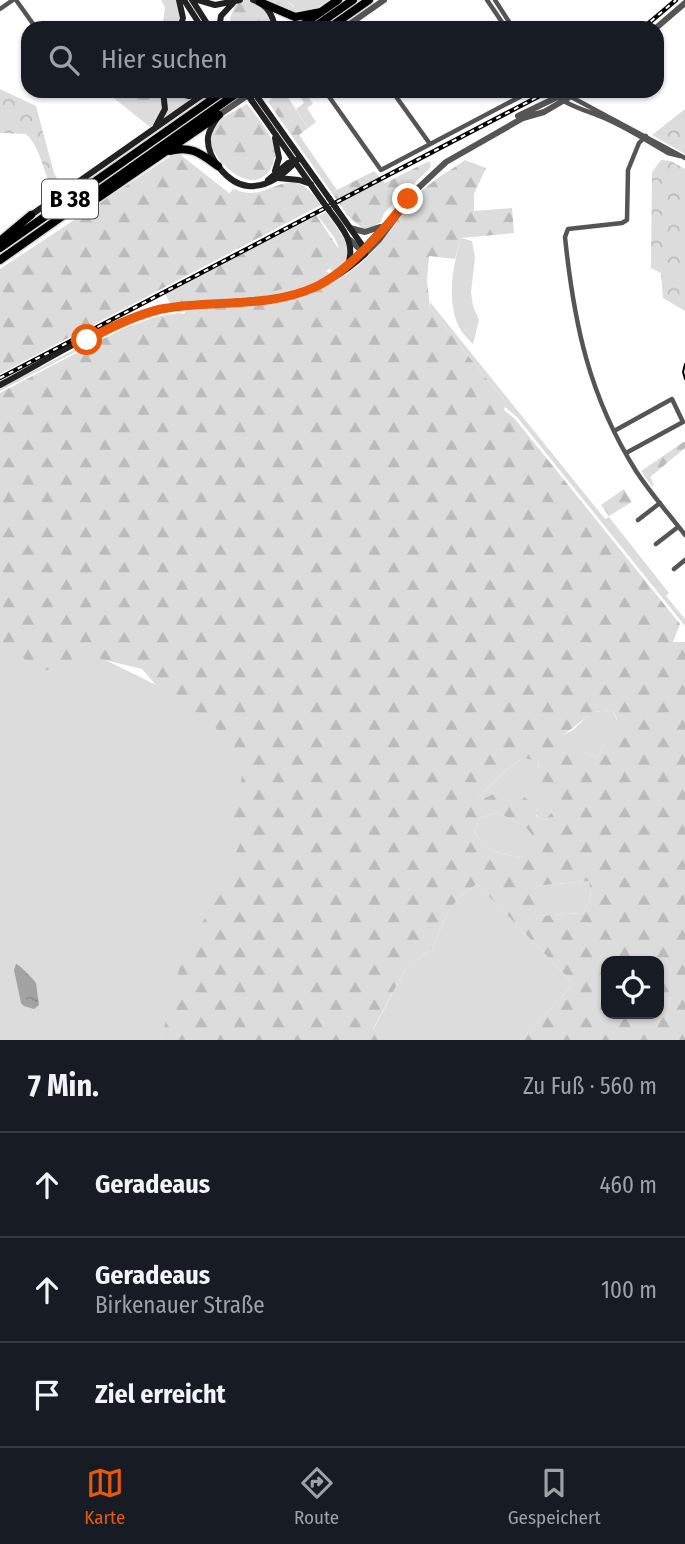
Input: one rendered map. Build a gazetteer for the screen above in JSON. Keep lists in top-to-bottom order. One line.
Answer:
{"streets":{"highway":["B 38"]},"page":{"search":"Hier suchen","heading":["7 Min.","Zu Fuß · 560 m"],"list":[["Geradeaus","460 m"],["Geradeaus","Birkenauer Straße","100 m"],"Ziel erreicht"],"nav":["Karte","Route","Gespeichert"]}}
